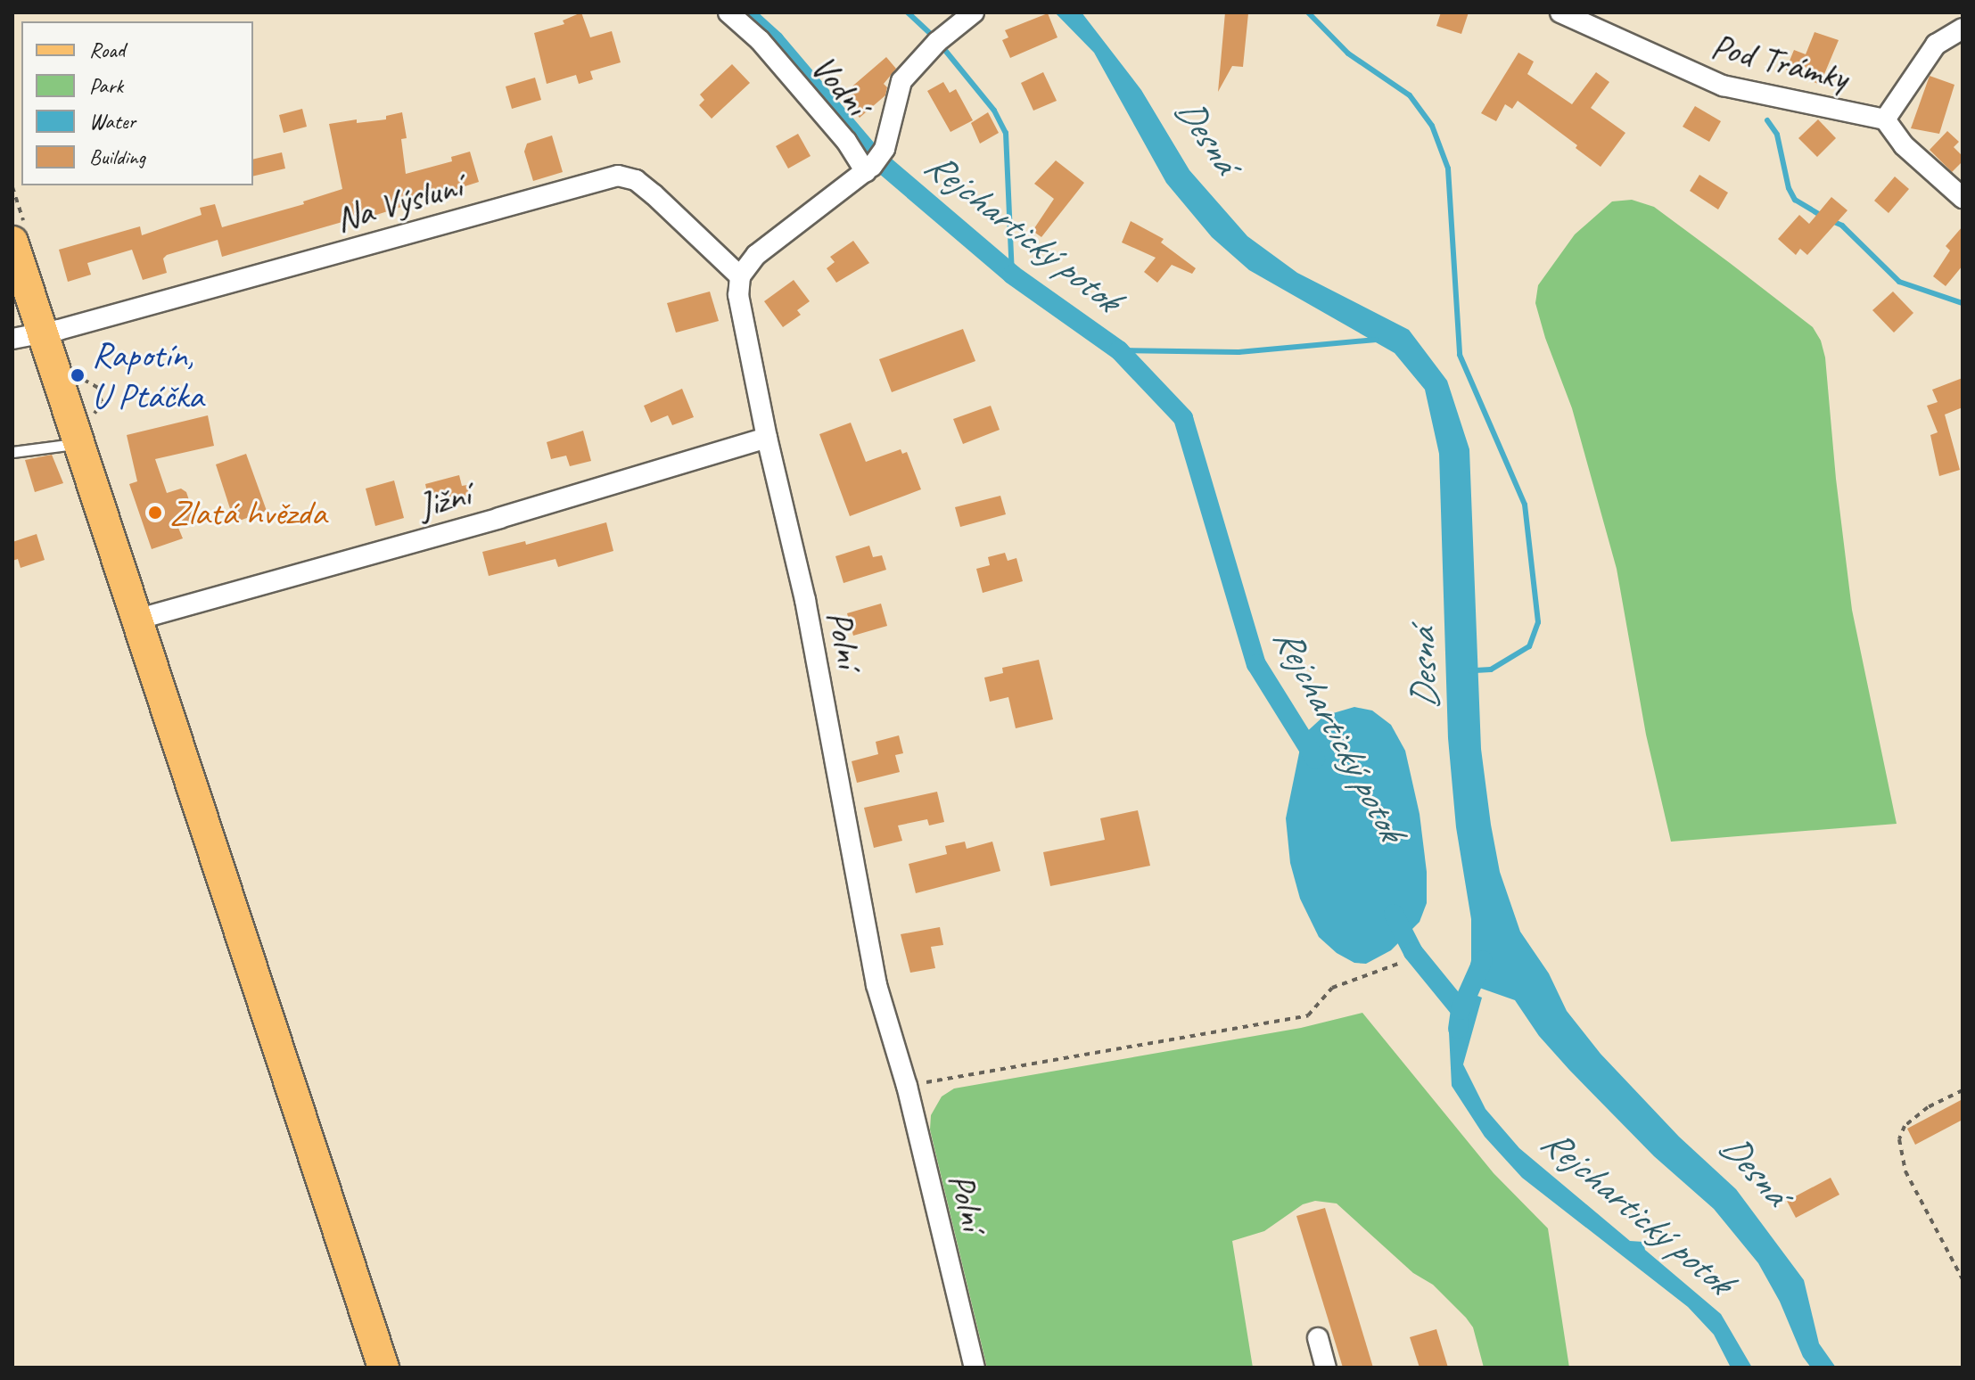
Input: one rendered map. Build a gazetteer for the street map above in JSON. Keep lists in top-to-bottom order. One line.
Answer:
{"streets":{"street":["Pod Trámky","Vodní","Na Výsluní","Jižní","Polní"]},"crossings":[["Na Výsluní","Polní"],["Jižní","Polní"]],"water":["Desná","Rejchartický potok"],"places":["Rapotín, U Ptáčka","Zlatá hvězda"],"legend":["Road","Park","Water","Building"]}
